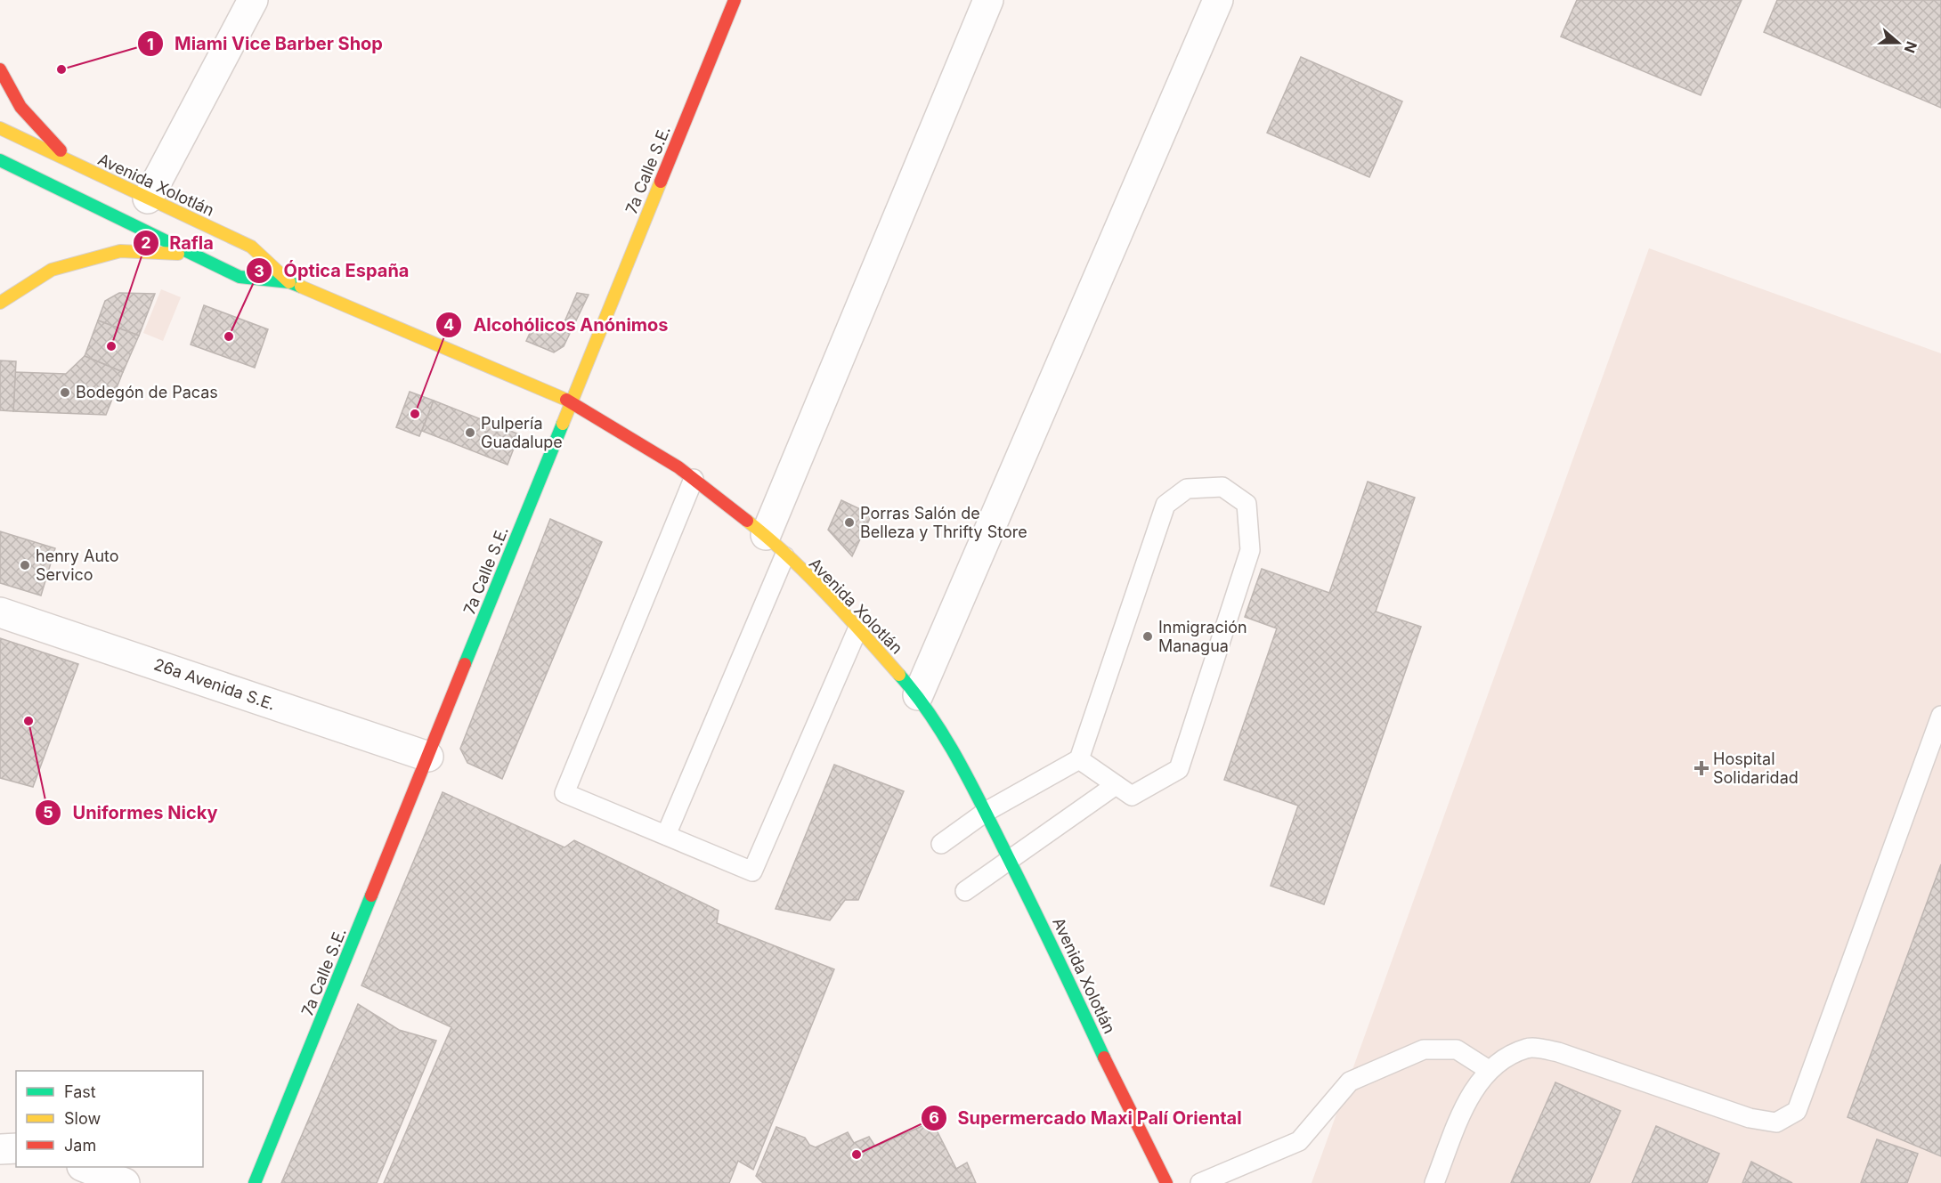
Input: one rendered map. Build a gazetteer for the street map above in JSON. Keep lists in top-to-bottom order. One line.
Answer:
{"streets":{"main road":["7a Calle S.E.","Avenida Xolotlán"],"street":["26a Avenida S.E."]},"crossings":[["7a Calle S.E.","Avenida Xolotlán"],["7a Calle S.E.","26a Avenida S.E."]],"places":{"other":["Miami Vice Barber Shop","Óptica España","Rafla","Bodegón de Pacas","Alcohólicos Anónimos","Pulpería Guadalupe","Porras Salón de Belleza y Thrifty Store","henry Auto Servico","Inmigración Managua","Uniformes Nicky","Supermercado Maxi Palí Oriental"],"health":["Hospital Solidaridad"]},"legend":["Fast","Slow","Jam"],"north":"right"}
